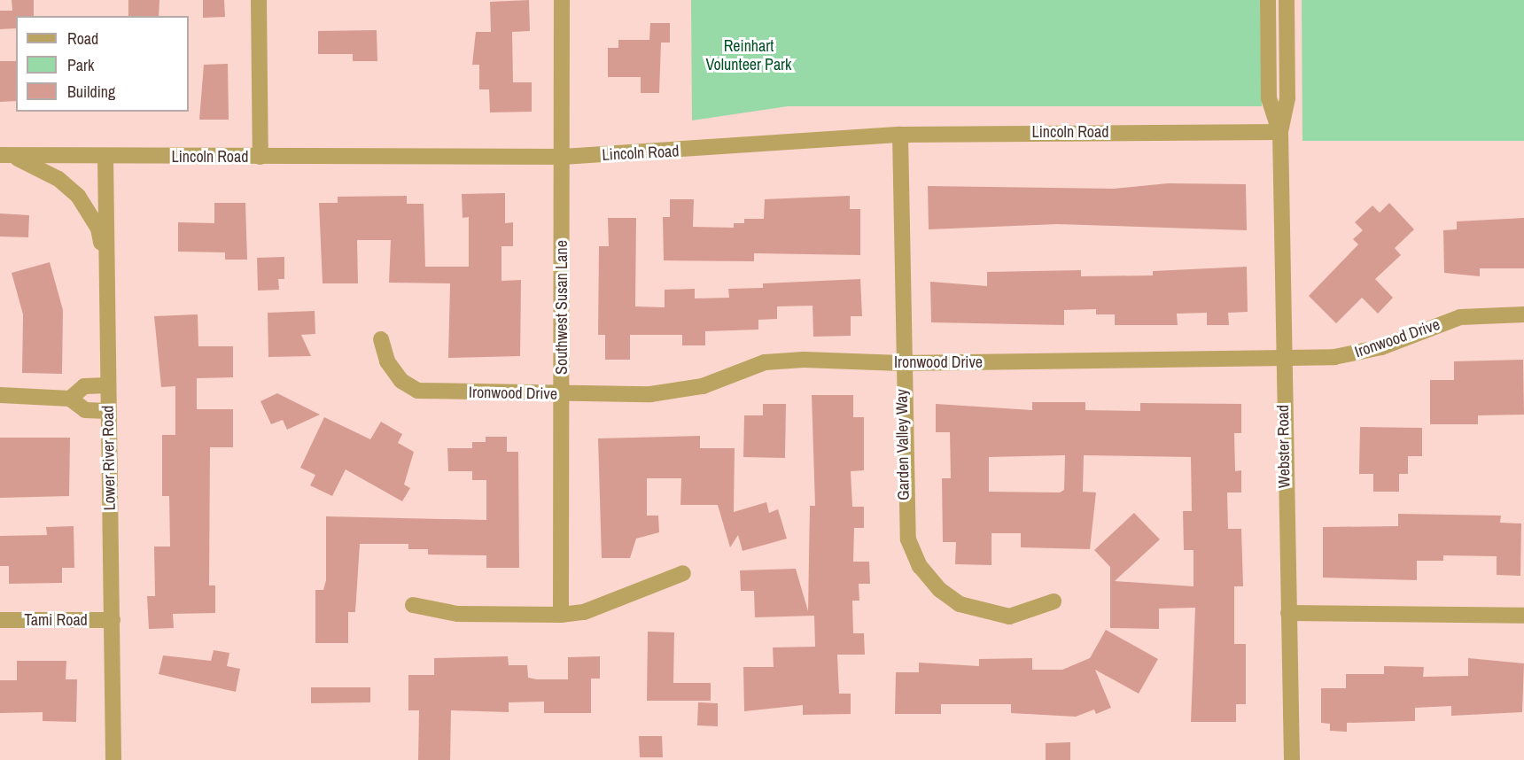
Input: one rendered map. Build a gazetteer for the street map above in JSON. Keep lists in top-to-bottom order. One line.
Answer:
{"streets":{"street":["Lincoln Road","Southwest Susan Lane","Ironwood Drive","Garden Valley Way","Webster Road","Lower River Road","Tami Road"]},"crossings":[["Lincoln Road","Southwest Susan Lane"],["Lincoln Road","Garden Valley Way"],["Lincoln Road","Webster Road"],["Lincoln Road","Lower River Road"],["Southwest Susan Lane","Ironwood Drive"],["Ironwood Drive","Garden Valley Way"],["Ironwood Drive","Webster Road"],["Lower River Road","Tami Road"]],"parks":["Reinhart Volunteer Park"],"legend":["Road","Park","Building"]}
